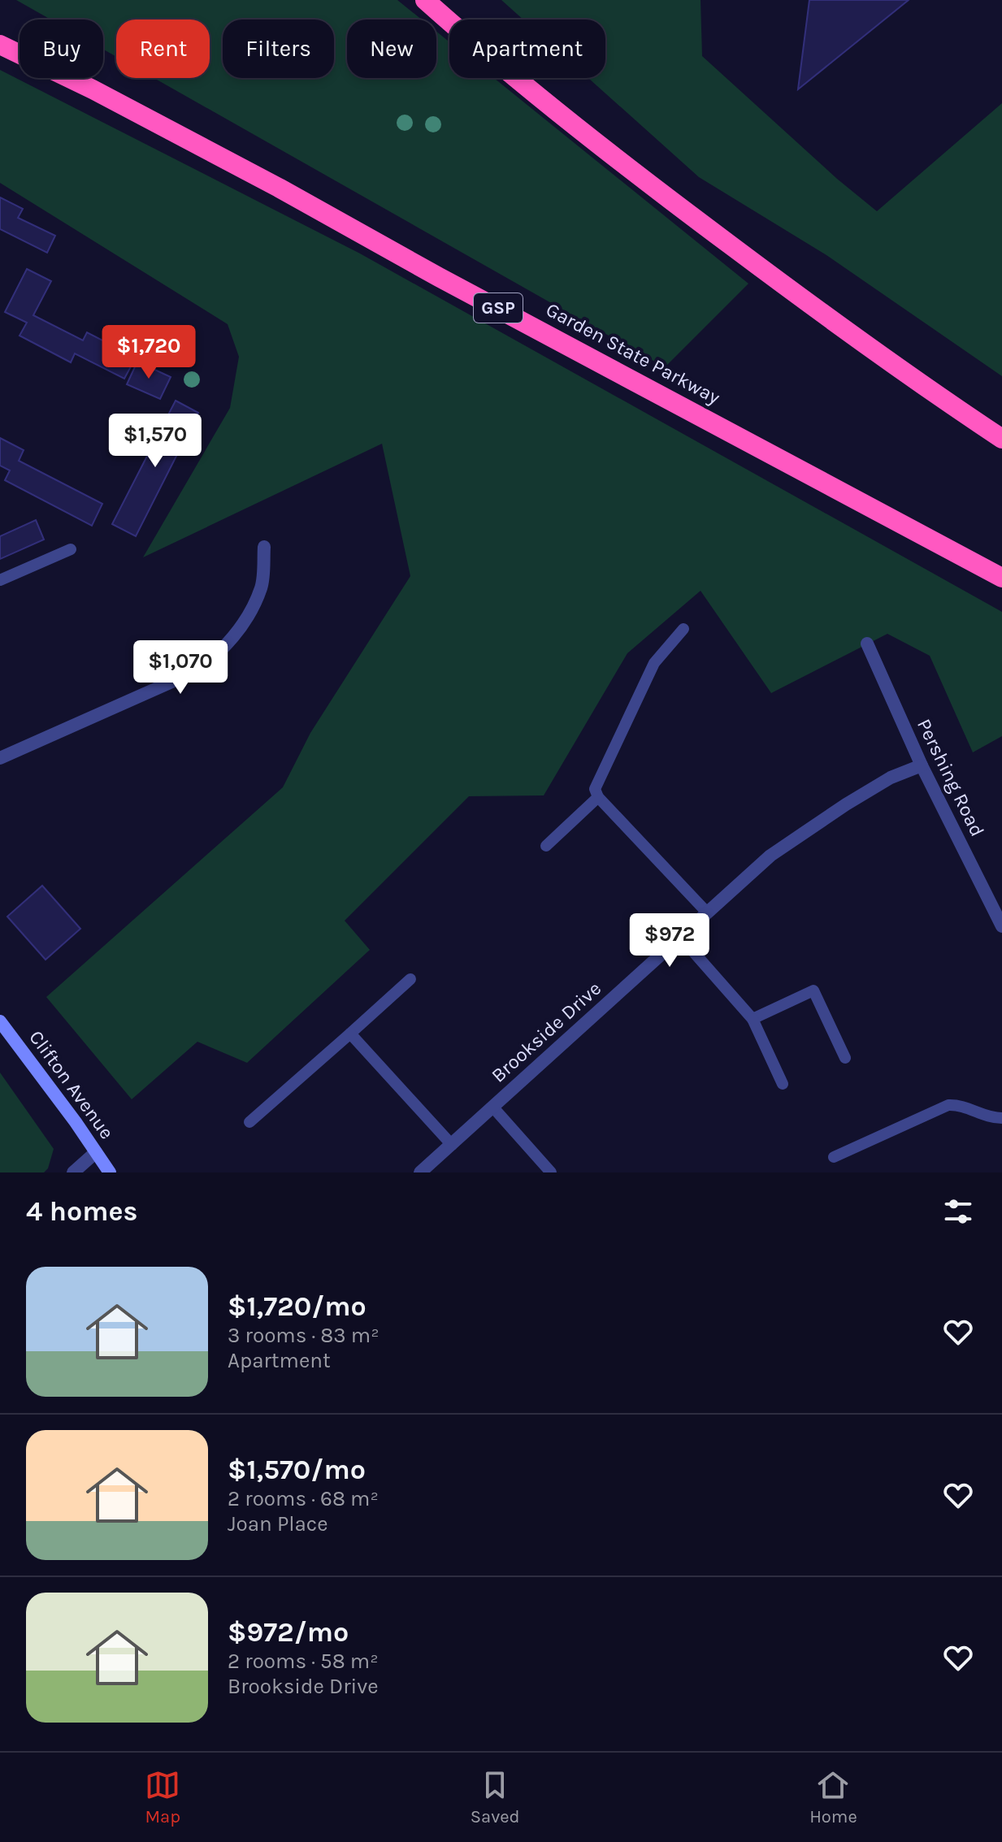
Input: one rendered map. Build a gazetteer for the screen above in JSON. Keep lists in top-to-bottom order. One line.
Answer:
{"streets":{"highway":["GSP","Garden State Parkway"],"main road":["Clifton Avenue"],"street":["Pershing Road","Brookside Drive"]},"crossings":[["Pershing Road","Brookside Drive"]],"page":{"chip":["Buy","Rent","Filters","New","Apartment"],"price":["$1,720","$1,570","$1,070","$972"],"heading":"4 homes","list":[{"name":"$1,720/mo","note":"3 rooms · 83 m² · Apartment"},{"name":"$1,570/mo","note":"2 rooms · 68 m² · Joan Place"},{"name":"$972/mo","note":"2 rooms · 58 m² · Brookside Drive"}],"tabs":["Map","Saved","Home"]}}
